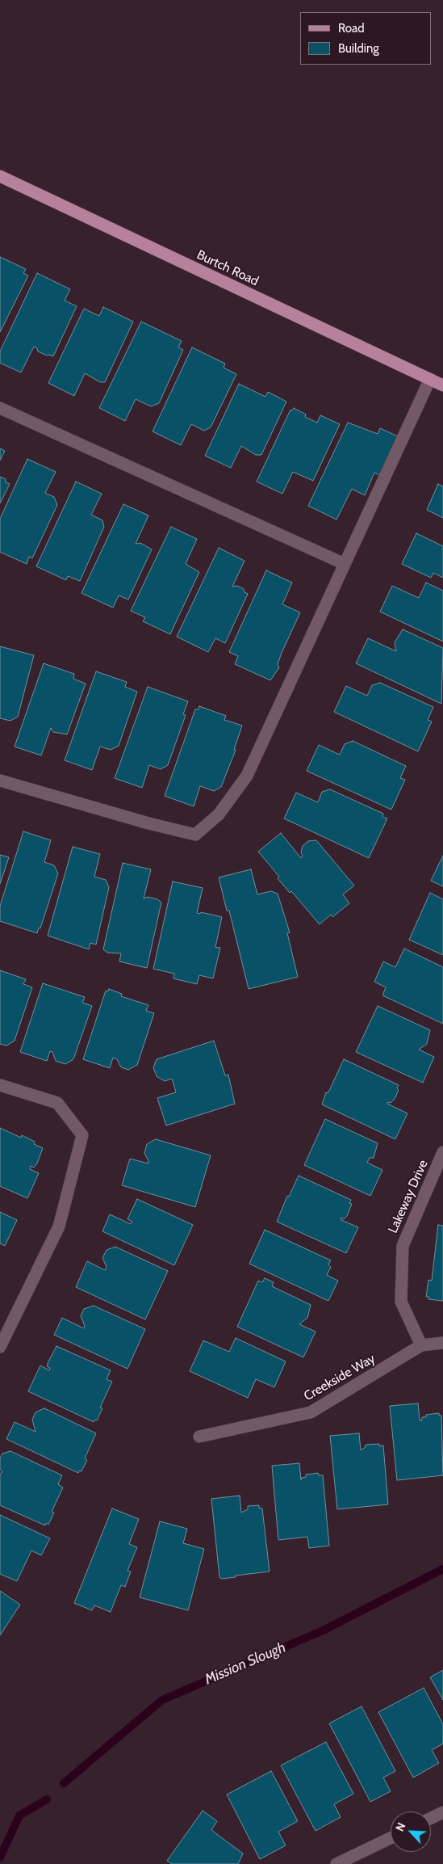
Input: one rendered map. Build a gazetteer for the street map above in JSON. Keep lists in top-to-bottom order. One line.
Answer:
{"streets":{"main road":["Burtch Road"],"street":["Lakeway Drive","Creekside Way"]},"crossings":[["Lakeway Drive","Creekside Way"]],"water":["Mission Slough"],"legend":["Road","Building"],"north":"top left"}
